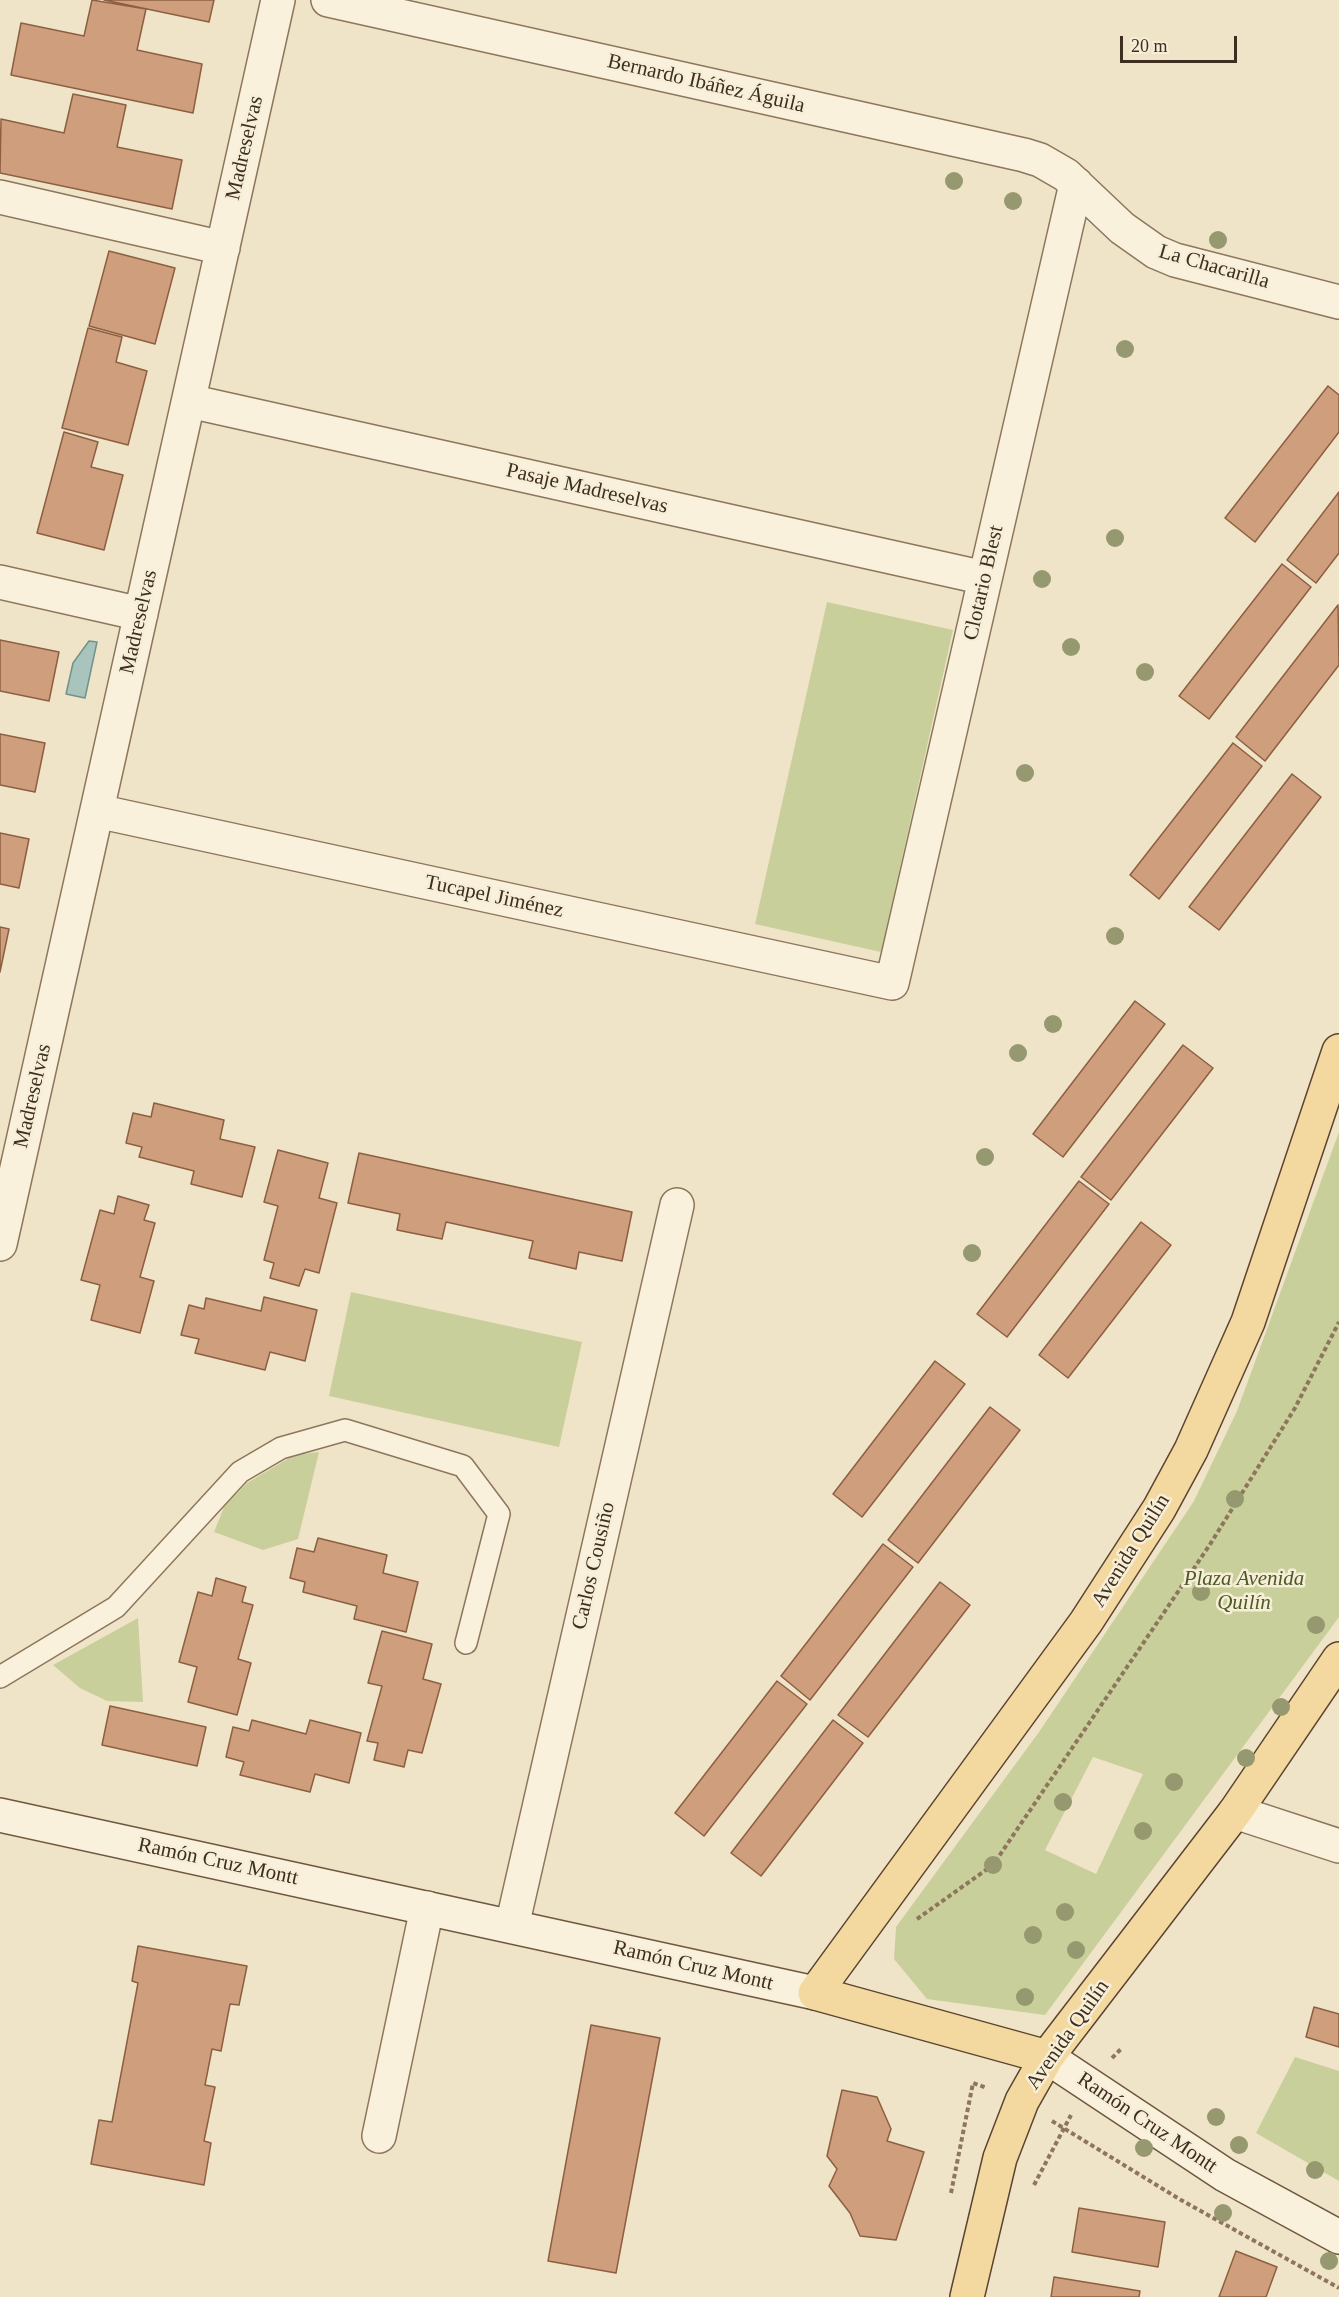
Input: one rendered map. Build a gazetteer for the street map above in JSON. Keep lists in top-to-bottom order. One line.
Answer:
{"streets":{"main road":["Avenida Quilín","Ramón Cruz Montt"],"street":["Bernardo Ibáñez Águila","Madreselvas","La Chacarilla","Pasaje Madreselvas","Clotario Blest","Tucapel Jiménez","Carlos Cousiño"]},"crossings":[["Bernardo Ibáñez Águila","La Chacarilla"],["Bernardo Ibáñez Águila","Clotario Blest"],["Madreselvas","Pasaje Madreselvas"],["Madreselvas","Tucapel Jiménez"],["La Chacarilla","Clotario Blest"],["Pasaje Madreselvas","Clotario Blest"],["Clotario Blest","Tucapel Jiménez"],["Avenida Quilín","Ramón Cruz Montt"],["Carlos Cousiño","Ramón Cruz Montt"]],"parks":["Plaza Avenida Quilín"],"scale_bar":"20 m"}
